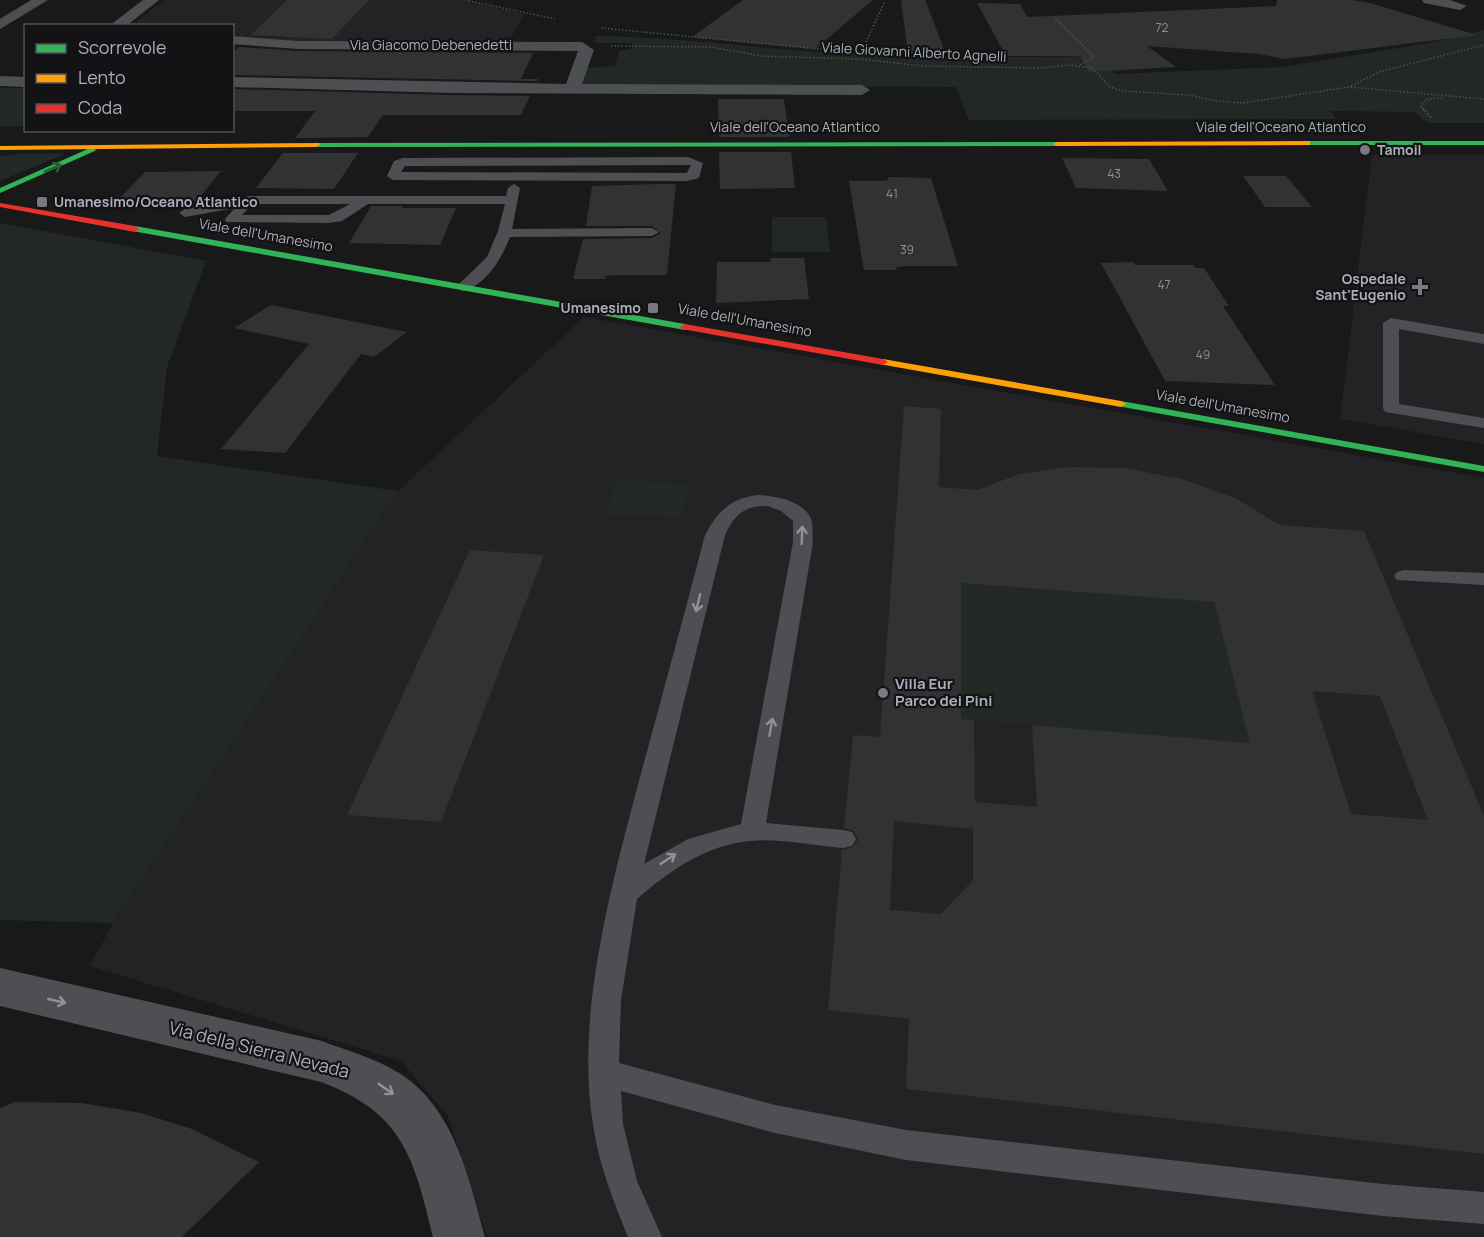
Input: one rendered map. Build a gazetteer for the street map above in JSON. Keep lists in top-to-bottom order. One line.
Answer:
{"streets":{"main road":["Viale dell'Oceano Atlantico","Viale dell'Umanesimo"],"street":["Via Giacomo Debenedetti","Via della Sierra Nevada"],"path":["Viale Giovanni Alberto Agnelli"]},"crossings":[["Via Giacomo Debenedetti","Viale Giovanni Alberto Agnelli"]],"one_way":["Via della Sierra Nevada"],"places":{"other":["Tamoil","Villa Eur Parco dei Pini"],"transit":["Umanesimo/Oceano Atlantico","Umanesimo"],"health":["Ospedale Sant'Eugenio"]},"house_numbers":["72","43","41","39","47","49"],"legend":["Scorrevole","Lento","Coda"]}
